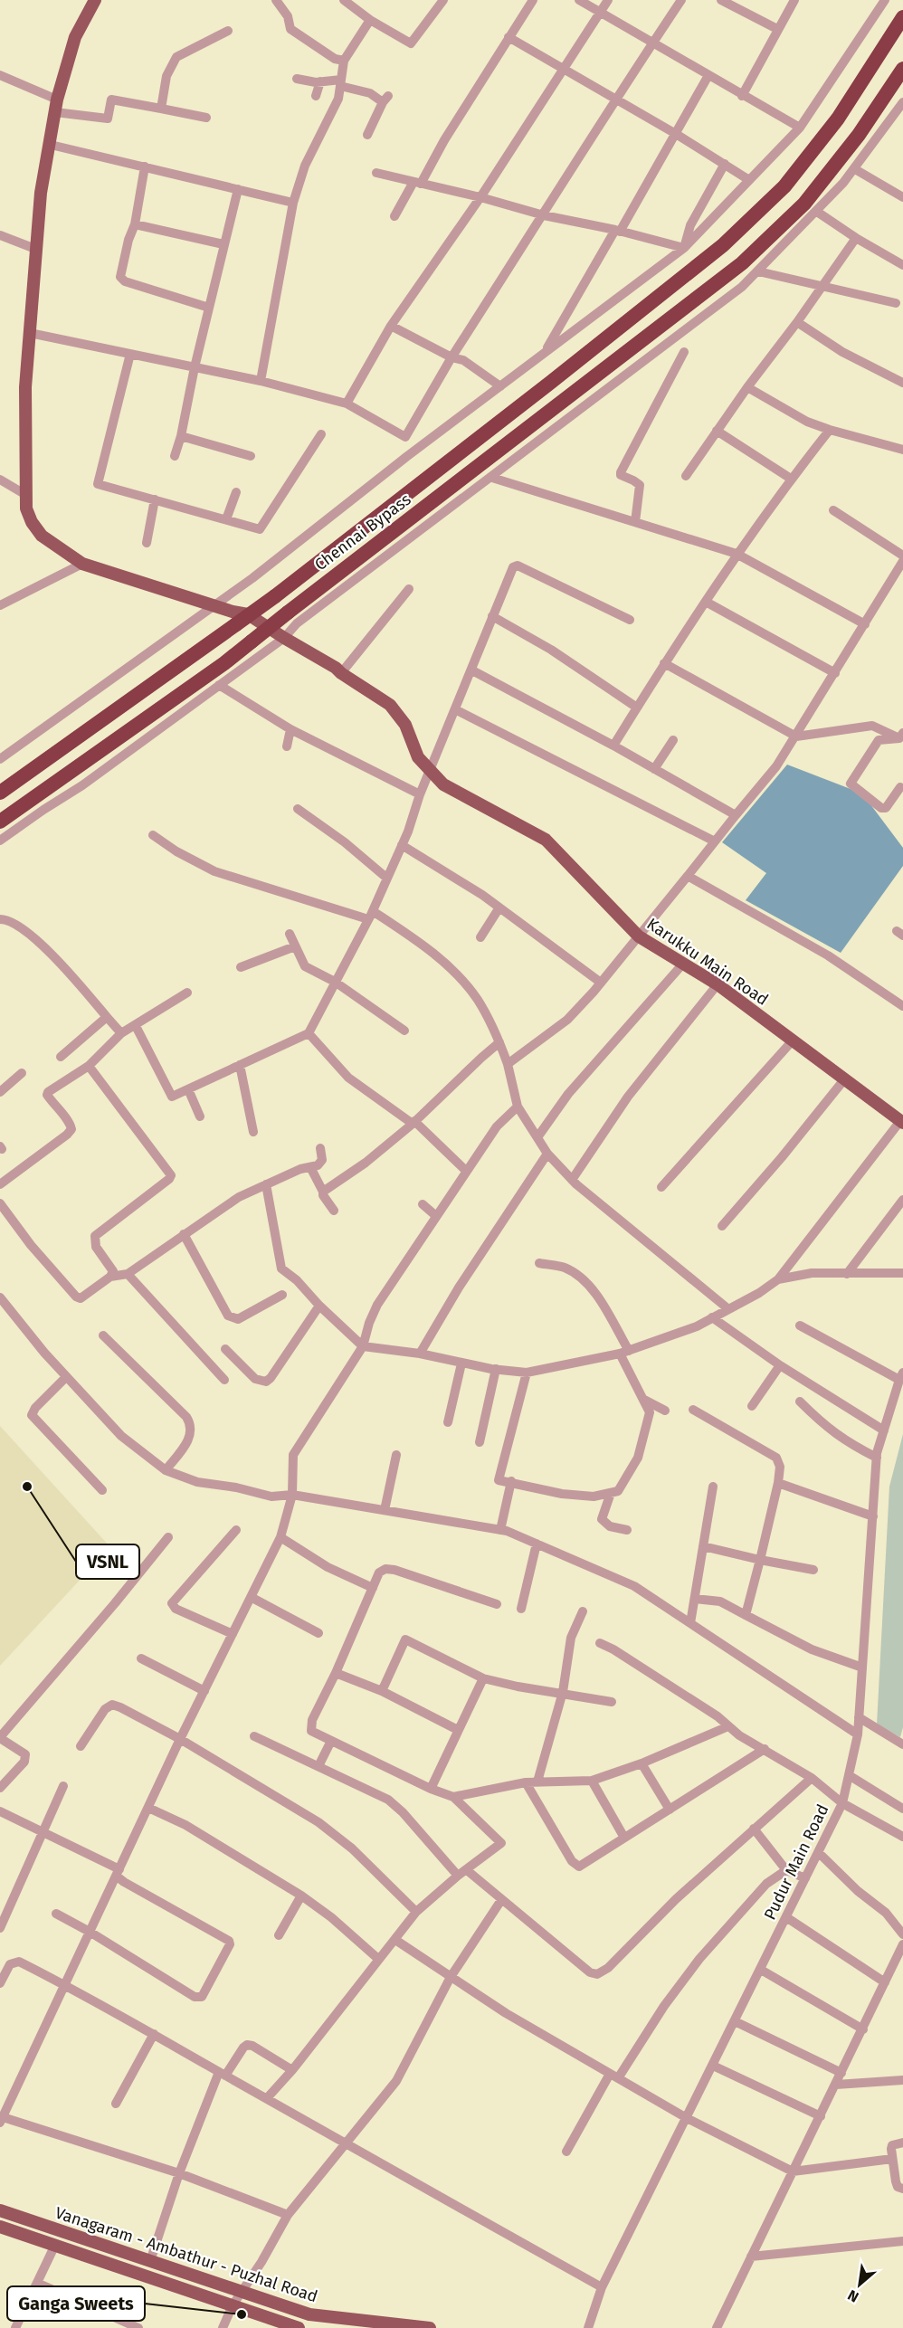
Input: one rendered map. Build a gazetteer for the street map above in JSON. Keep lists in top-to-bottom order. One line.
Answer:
{"streets":{"highway":["Chennai Bypass"],"main road":["Karukku Main Road","Vanagaram - Ambathur - Puzhal Road"],"street":["Pudur Main Road"]},"places":["VSNL","Ganga Sweets"],"north":"bottom left"}
